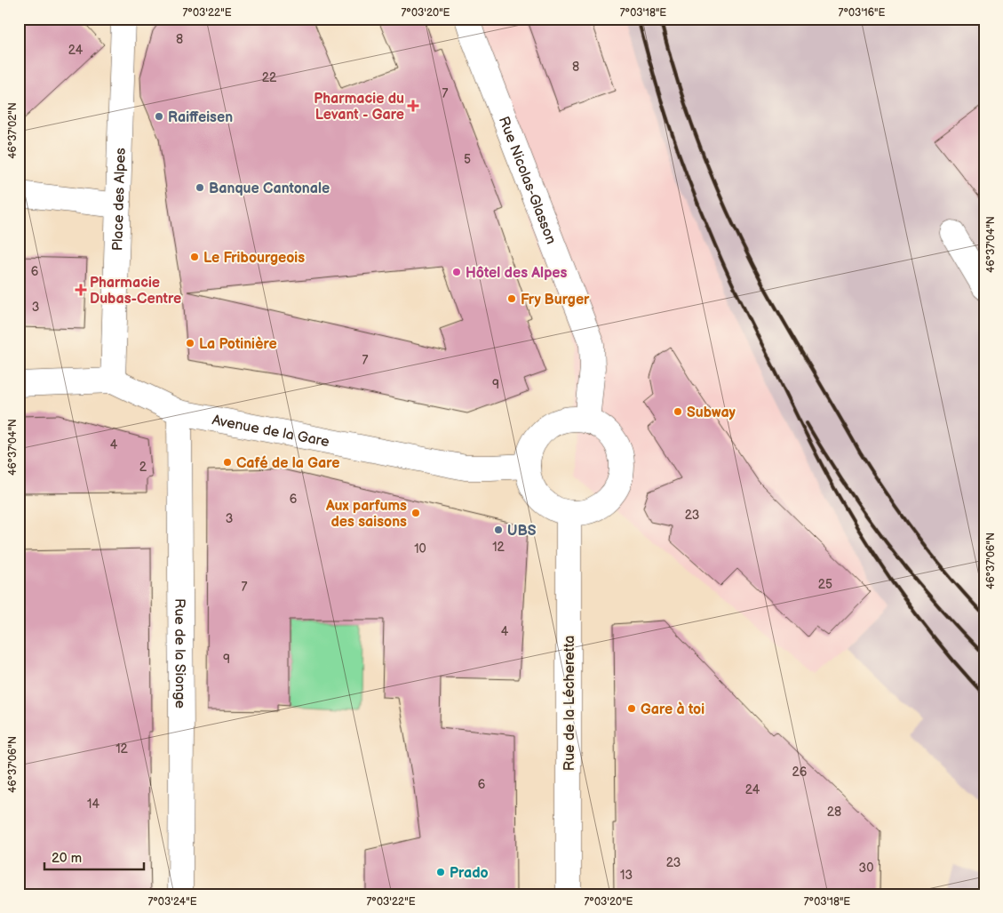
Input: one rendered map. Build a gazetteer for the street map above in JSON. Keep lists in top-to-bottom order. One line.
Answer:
{"streets":{"street":["Rue Nicolas-Glasson","Place des Alpes","Avenue de la Gare","Rue de la Sionge","Rue de la Lécheretta"]},"crossings":[["Rue Nicolas-Glasson","Avenue de la Gare"],["Rue Nicolas-Glasson","Rue de la Lécheretta"],["Place des Alpes","Avenue de la Gare"],["Avenue de la Gare","Rue de la Sionge"],["Avenue de la Gare","Rue de la Lécheretta"]],"places":{"health":["Pharmacie du Levant - Gare","Pharmacie Dubas-Centre"],"other":["Raiffeisen","Banque Cantonale","Le Fribourgeois","Hôtel des Alpes","Fry Burger","La Potinière","Subway","Café de la Gare","Aux parfums des saisons","UBS","Gare à toi","Prado"]},"house_numbers":["8","24","8","22","7","5","6","3","7","9","4","2","6","23","3","12","10","25","7","4","9","12","26","6","24","14","28","23","30","13"],"scale_bar":"20 m","coordinates":["7°03'22\"E","7°03'20\"E","7°03'18\"E","7°03'16\"E","46°37'02\"N","46°37'04\"N","46°37'06\"N","7°03'24\"E"]}
